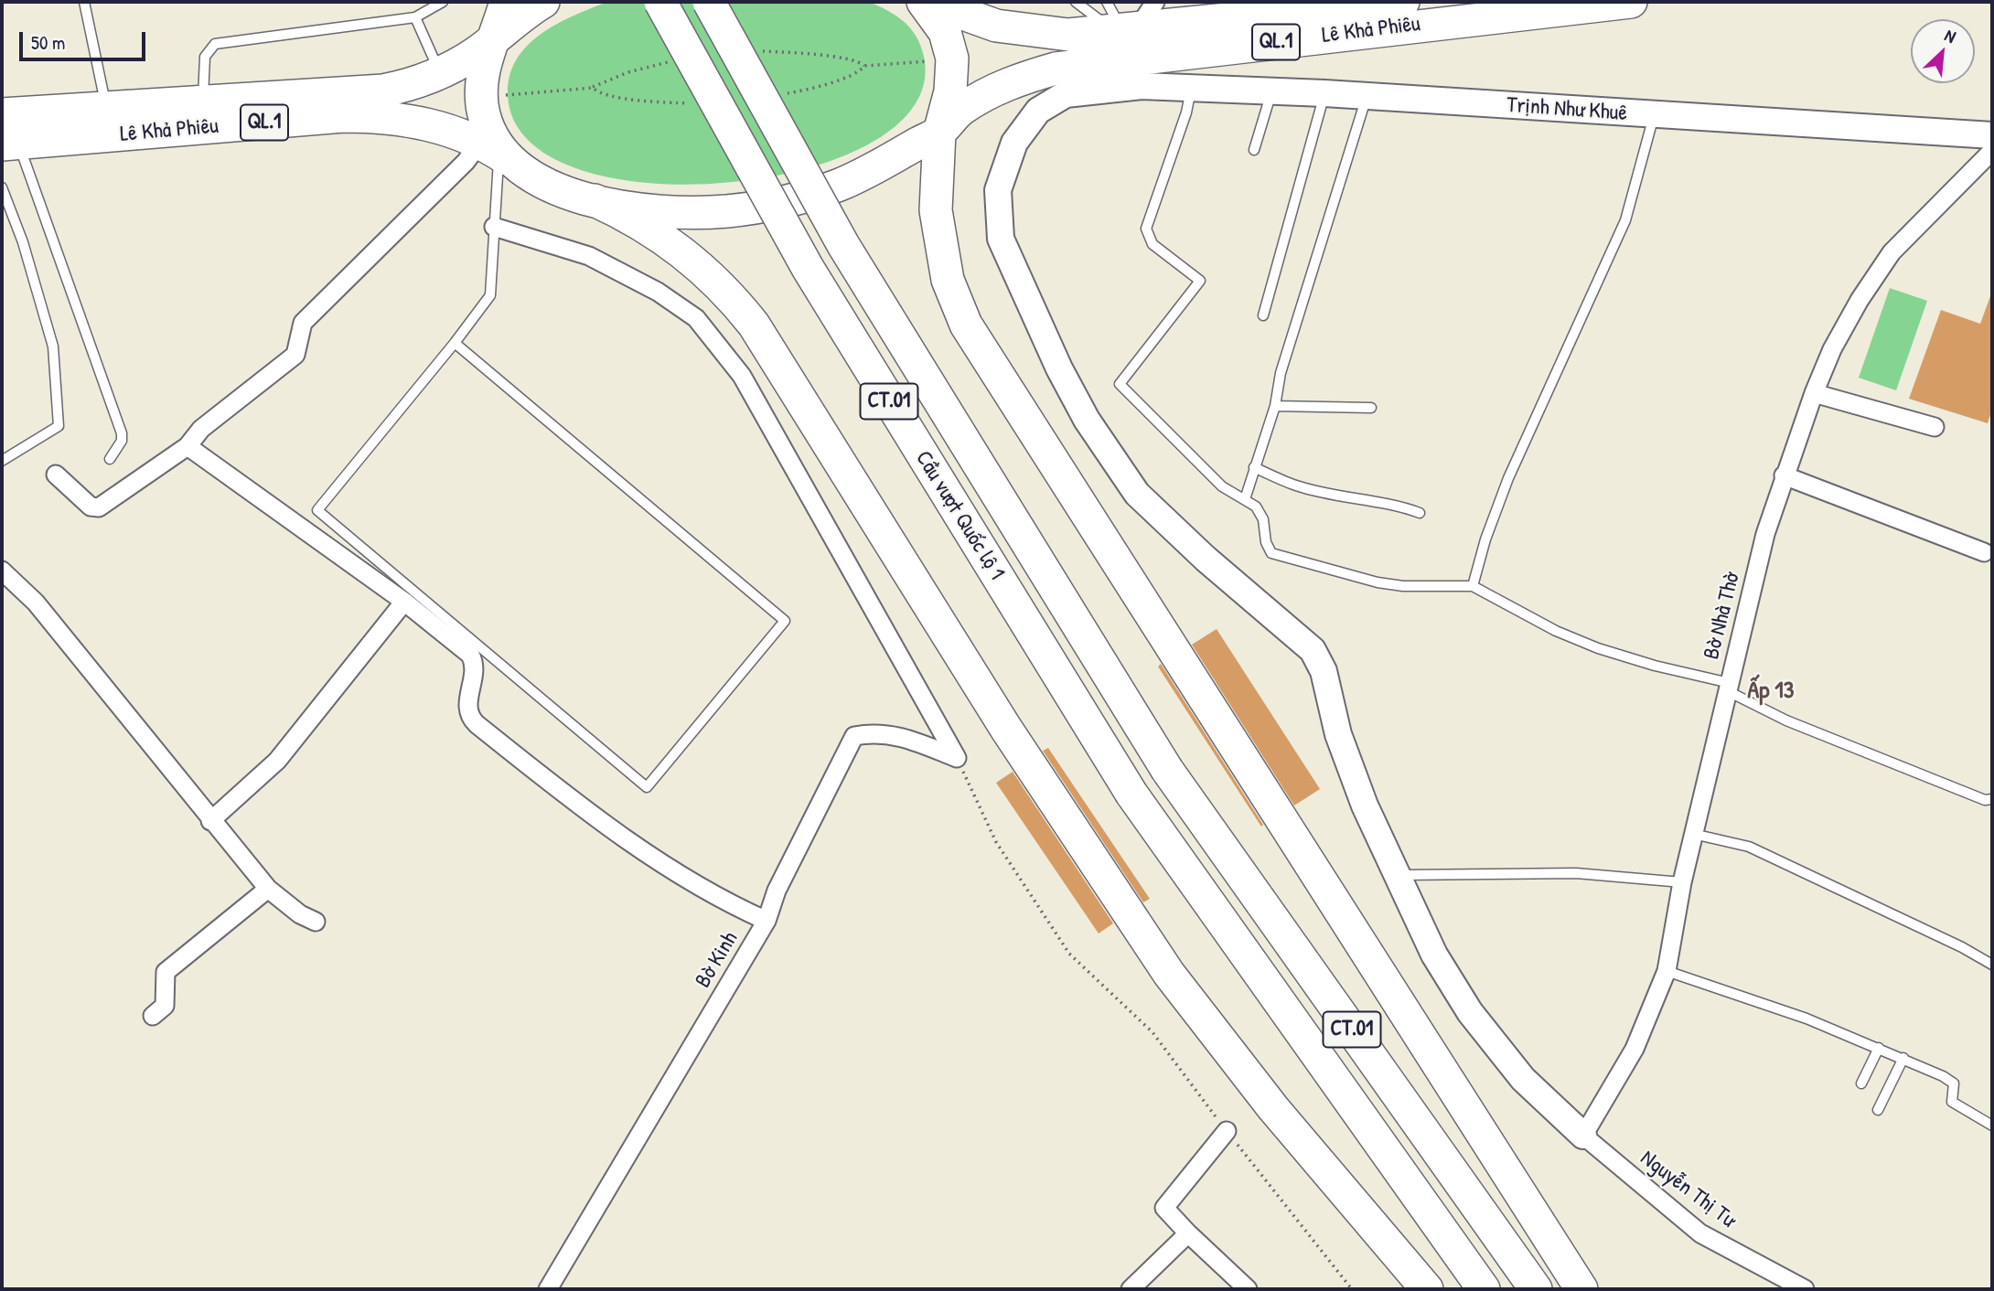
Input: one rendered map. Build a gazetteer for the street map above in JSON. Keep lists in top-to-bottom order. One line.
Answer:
{"streets":{"highway":["Lê Khả Phiêu","QL.1","CT.01","Cầu vượt Quốc lộ 1"],"street":["Trịnh Như Khuê","Bờ Nhà Thờ","Bờ Kinh","Nguyễn Thị Tư"]},"crossings":[["Lê Khả Phiêu","QL.1"],["Lê Khả Phiêu","Trịnh Như Khuê"],["Trịnh Như Khuê","Bờ Nhà Thờ"],["Trịnh Như Khuê","Nguyễn Thị Tư"],["Bờ Nhà Thờ","Nguyễn Thị Tư"]],"districts":["Ấp 13"],"scale_bar":"50 m","north":"top right"}
